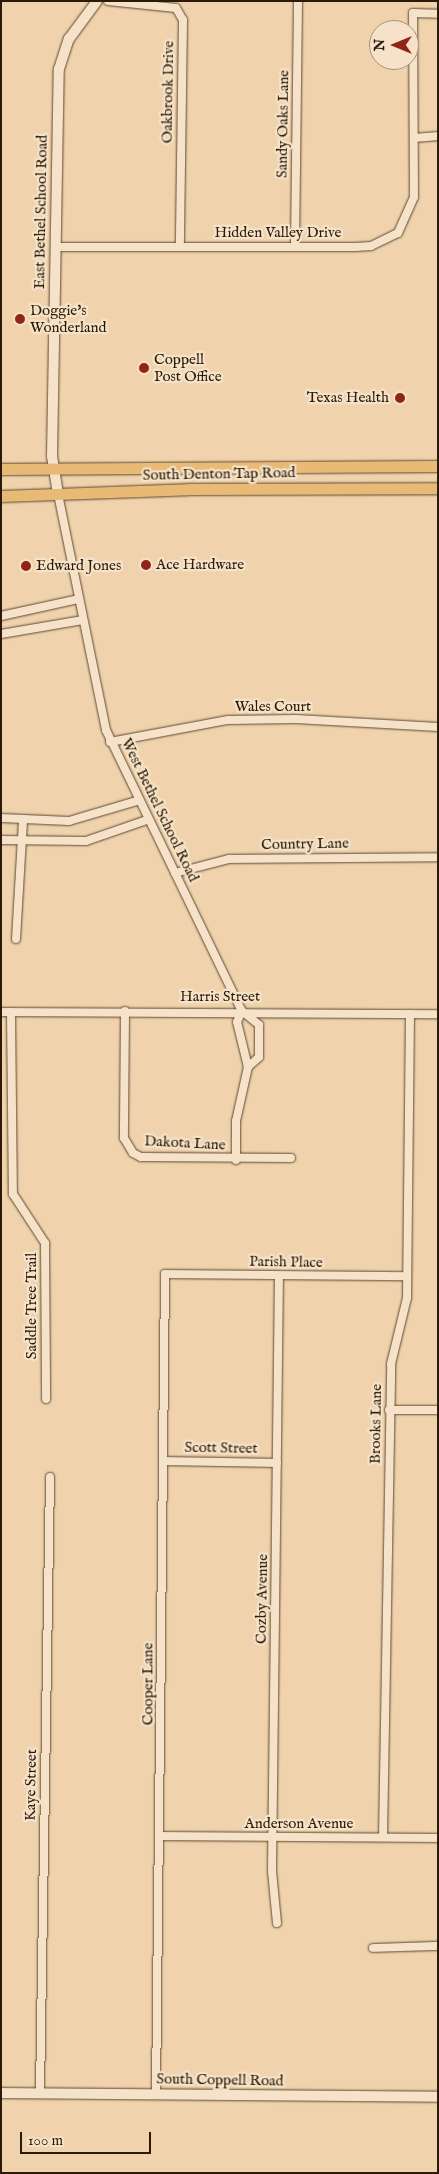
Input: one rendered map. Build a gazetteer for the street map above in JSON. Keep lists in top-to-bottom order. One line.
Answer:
{"streets":{"main road":["South Denton Tap Road"],"street":["Oakbrook Drive","Sandy Oaks Lane","East Bethel School Road","Hidden Valley Drive","Wales Court","West Bethel School Road","Country Lane","Harris Street","Dakota Lane","Parish Place","Saddle Tree Trail","Brooks Lane","Scott Street","Cozby Avenue","Cooper Lane","Kaye Street","Anderson Avenue","South Coppell Road"]},"crossings":[["Oakbrook Drive","Hidden Valley Drive"],["Sandy Oaks Lane","Hidden Valley Drive"],["East Bethel School Road","Hidden Valley Drive"],["East Bethel School Road","South Denton Tap Road"],["East Bethel School Road","West Bethel School Road"],["South Denton Tap Road","West Bethel School Road"],["Wales Court","West Bethel School Road"],["West Bethel School Road","Country Lane"],["West Bethel School Road","Harris Street"],["Harris Street","Dakota Lane"],["Harris Street","Saddle Tree Trail"],["Harris Street","Brooks Lane"],["Parish Place","Brooks Lane"],["Parish Place","Cozby Avenue"],["Parish Place","Cooper Lane"],["Brooks Lane","Anderson Avenue"],["Scott Street","Cozby Avenue"],["Scott Street","Cooper Lane"],["Cozby Avenue","Anderson Avenue"],["Cooper Lane","Anderson Avenue"],["Cooper Lane","South Coppell Road"],["Kaye Street","South Coppell Road"]],"places":["Doggie's Wonderland","Coppell Post Office","Texas Health","Ace Hardware","Edward Jones"],"scale_bar":"100 m","north":"left"}
